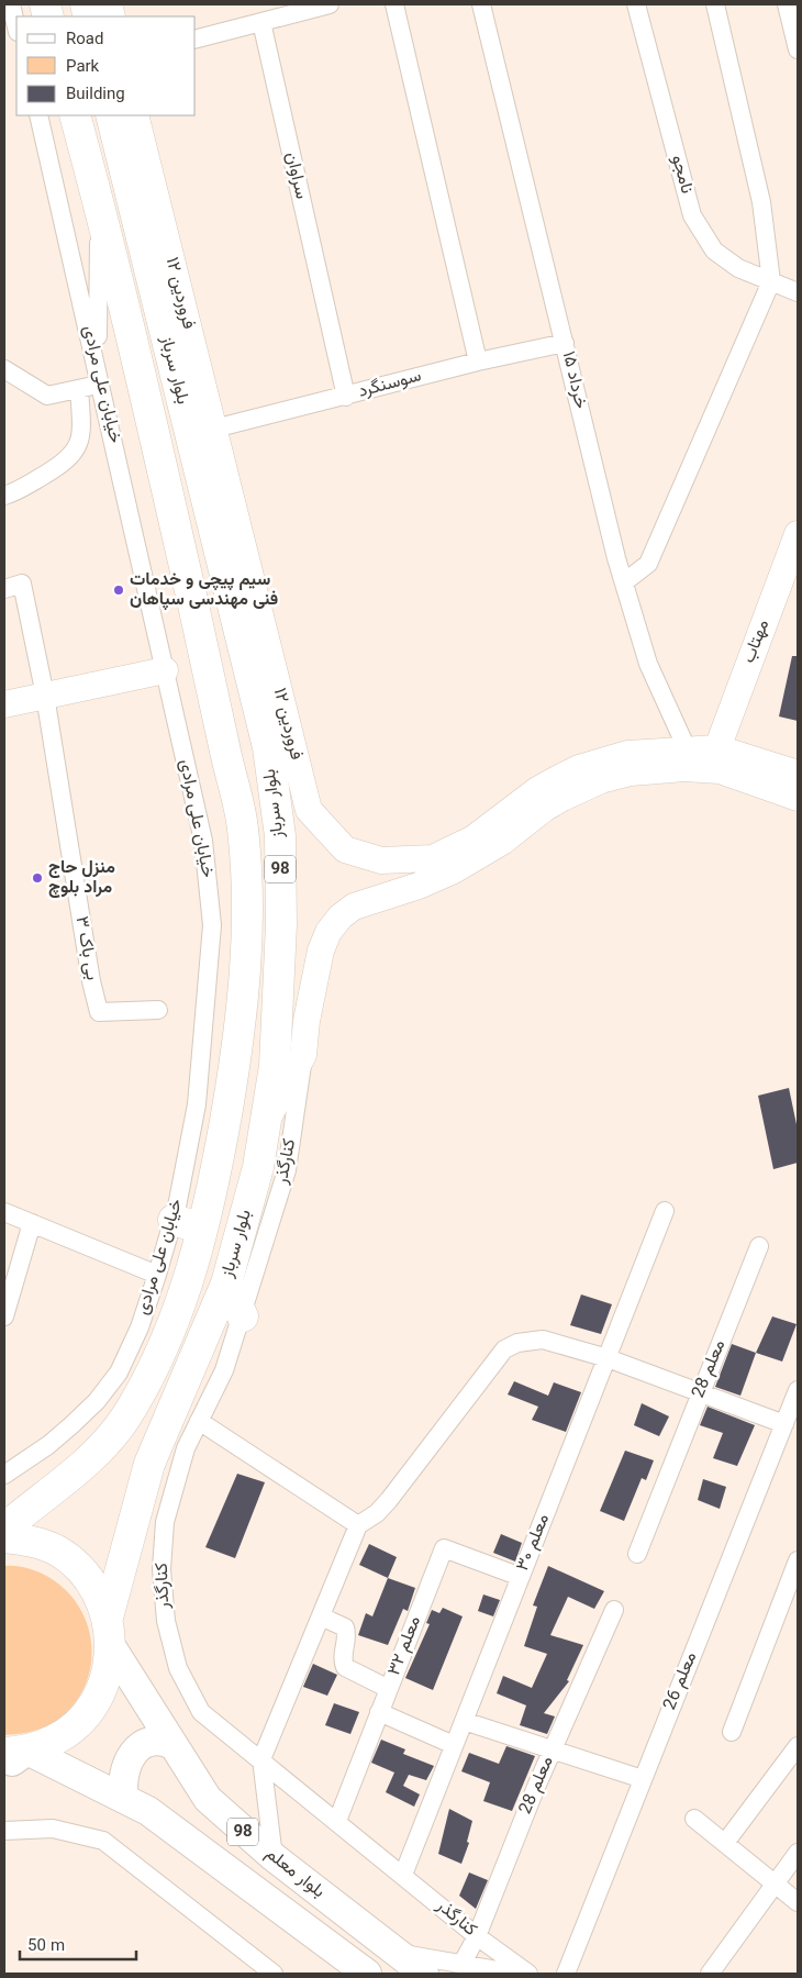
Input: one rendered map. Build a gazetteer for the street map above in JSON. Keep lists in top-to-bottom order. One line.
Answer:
{"streets":{"highway":["بلوار سرباز","98"],"main road":["بلوار معلم"],"street":["نامجو","سراوان","۱۲ فروردین","۱۵ خرداد","خیابان علی مرادی","سوسنگرد","مهتاب","بی باک ۳","کنارگذر","معلم 28","معلم ۳۰","معلم ۳۲","معلم 26"]},"crossings":[["سراوان","سوسنگرد"],["۱۲ فروردین","بلوار سرباز"],["۱۲ فروردین","۱۵ خرداد"],["۱۲ فروردین","سوسنگرد"],["۱۲ فروردین","مهتاب"],["۱۲ فروردین","کنارگذر"],["بلوار سرباز","98"],["بلوار سرباز","بلوار معلم"],["۱۵ خرداد","سوسنگرد"],["98","بلوار معلم"],["کنارگذر","معلم 28"],["کنارگذر","معلم ۳۰"],["کنارگذر","معلم ۳۲"],["معلم ۳۰","معلم ۳۲"]],"places":["سیم پیچی و خدمات فنی مهندسی سپاهان","منزل حاج مراد بلوچ"],"legend":["Road","Park","Building"],"scale_bar":"50 m"}
